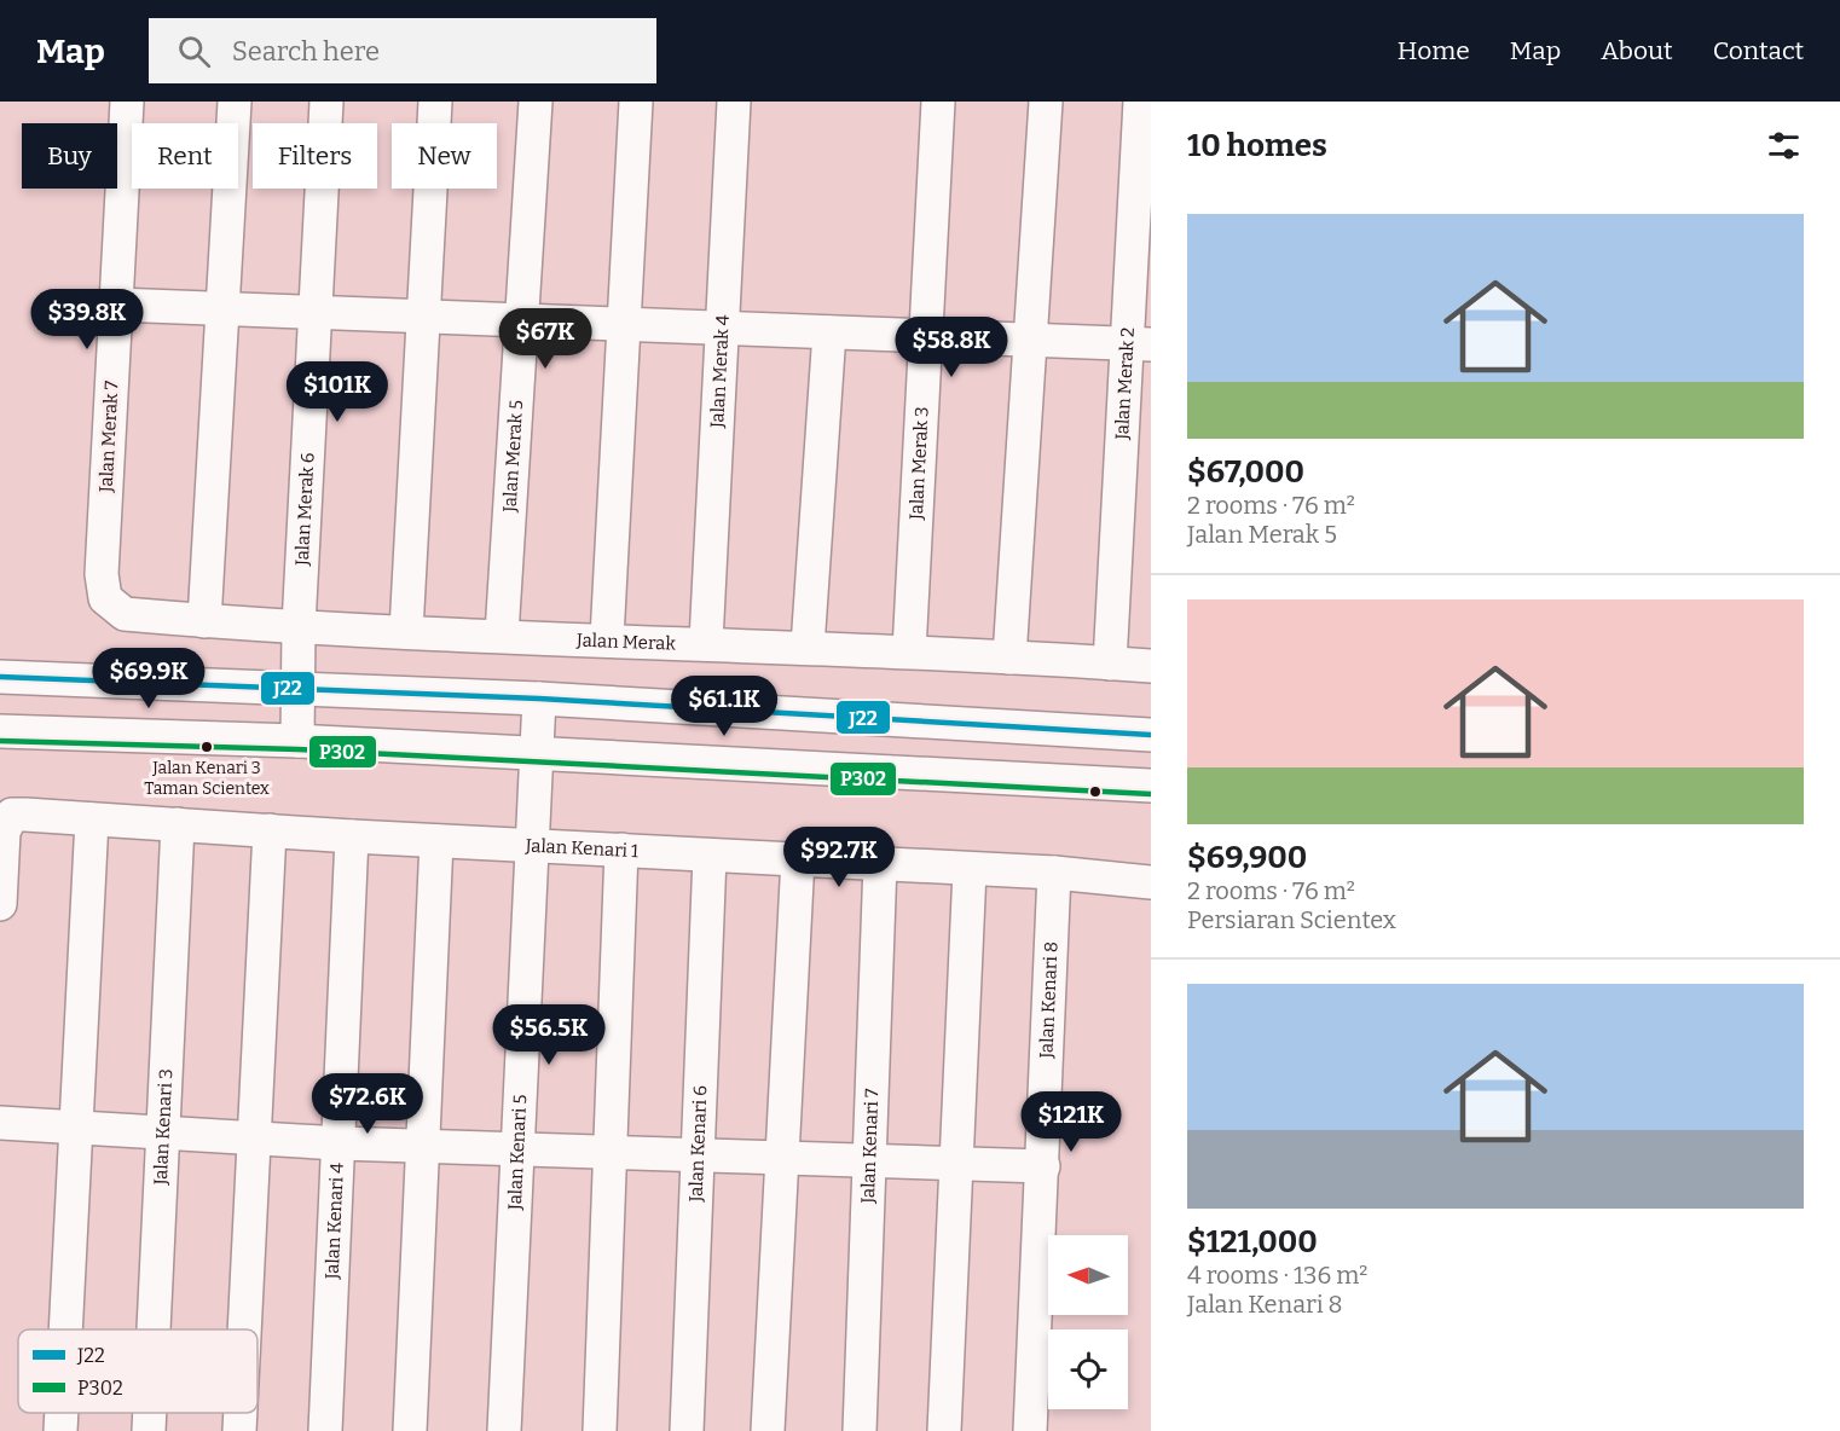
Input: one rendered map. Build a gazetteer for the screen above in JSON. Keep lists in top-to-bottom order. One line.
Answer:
{"streets":{"street":["Jalan Merak 4","Jalan Merak 2","Jalan Merak 7","Jalan Merak 5","Jalan Merak 3","Jalan Merak 6","Jalan Merak","Jalan Kenari 1","Jalan Kenari 8","Jalan Kenari 3","Jalan Kenari 6","Jalan Kenari 7","Jalan Kenari 5","Jalan Kenari 4"]},"crossings":[["Jalan Merak 4","Jalan Merak"],["Jalan Merak 2","Jalan Merak"],["Jalan Merak 7","Jalan Merak"],["Jalan Merak 5","Jalan Merak"],["Jalan Merak 3","Jalan Merak"],["Jalan Merak 6","Jalan Merak"],["Jalan Kenari 1","Jalan Kenari 8"],["Jalan Kenari 1","Jalan Kenari 3"],["Jalan Kenari 1","Jalan Kenari 6"],["Jalan Kenari 1","Jalan Kenari 7"],["Jalan Kenari 1","Jalan Kenari 5"],["Jalan Kenari 1","Jalan Kenari 4"]],"places":["Jalan Kenari 3 Taman Scientex"],"lines":["transit line J22","transit line P302"],"legend":["J22","P302"],"north":"left","page":{"header":"Map","search":"Search here","nav":["Home","Map","About","Contact"],"heading":"10 homes","chip":["Buy","Rent","Filters","New"],"list":[{"name":"$67,000","note":"2 rooms · 76 m² · Jalan Merak 5"},{"name":"$69,900","note":"2 rooms · 76 m² · Persiaran Scientex"},{"name":"$121,000","note":"4 rooms · 136 m² · Jalan Kenari 8"}],"price":["$39.8K","$67K","$58.8K","$101K","$69.9K","$61.1K","$92.7K","$56.5K","$72.6K","$121K"]}}
